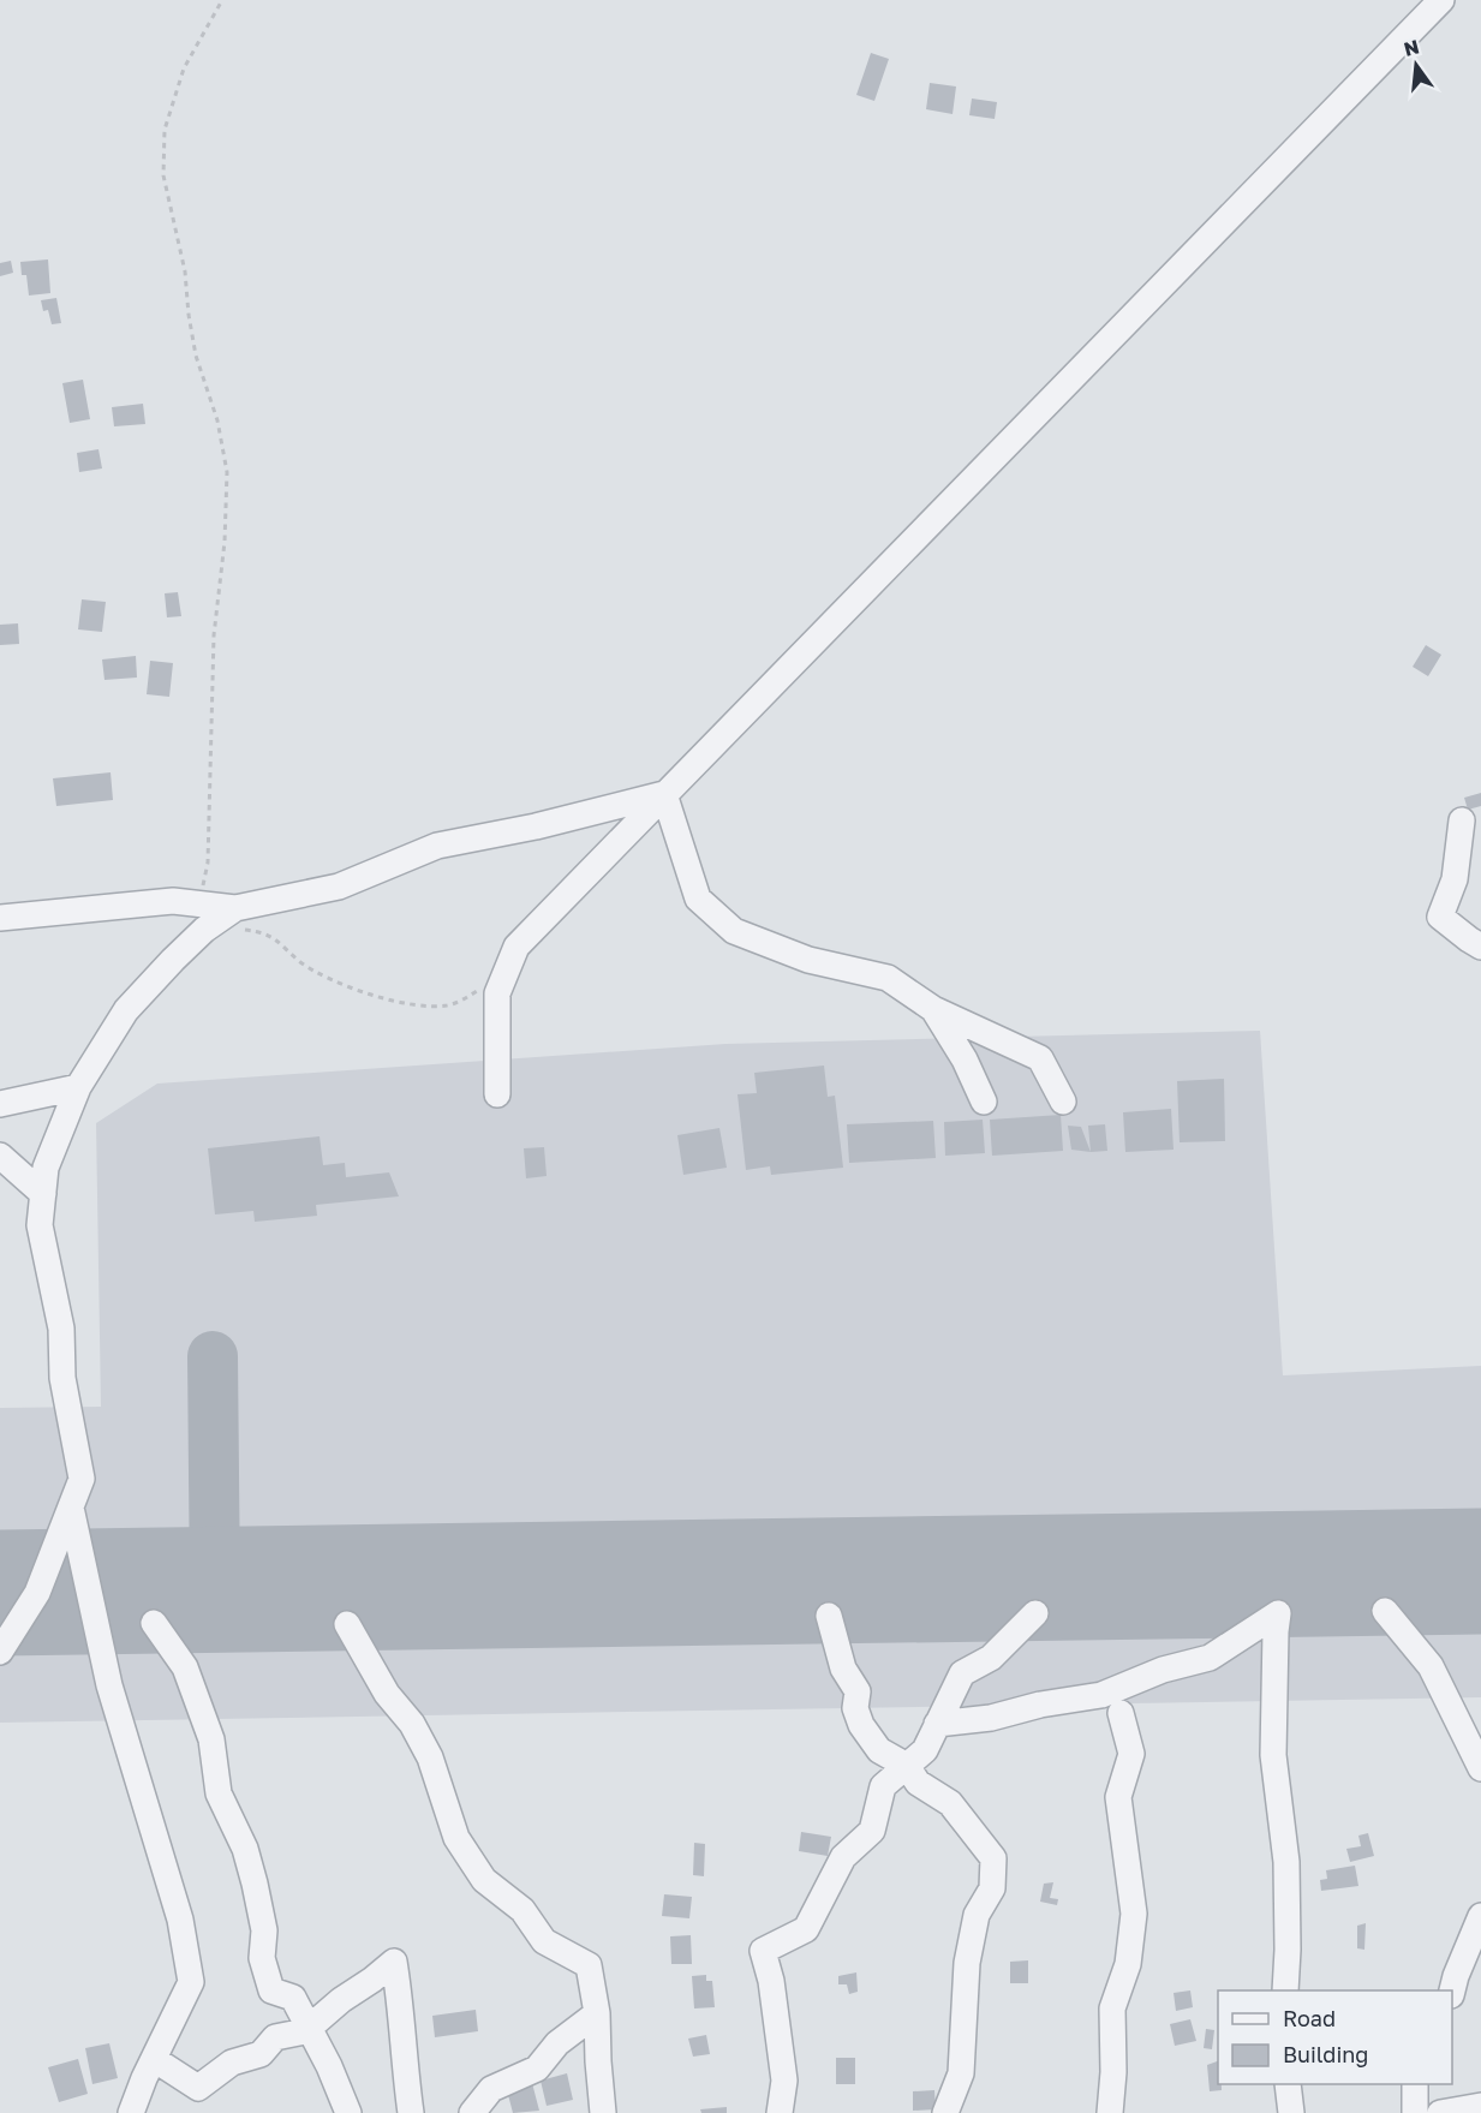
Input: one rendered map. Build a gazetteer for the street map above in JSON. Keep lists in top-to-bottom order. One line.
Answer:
{"legend":["Road","Building"],"north":"top"}
